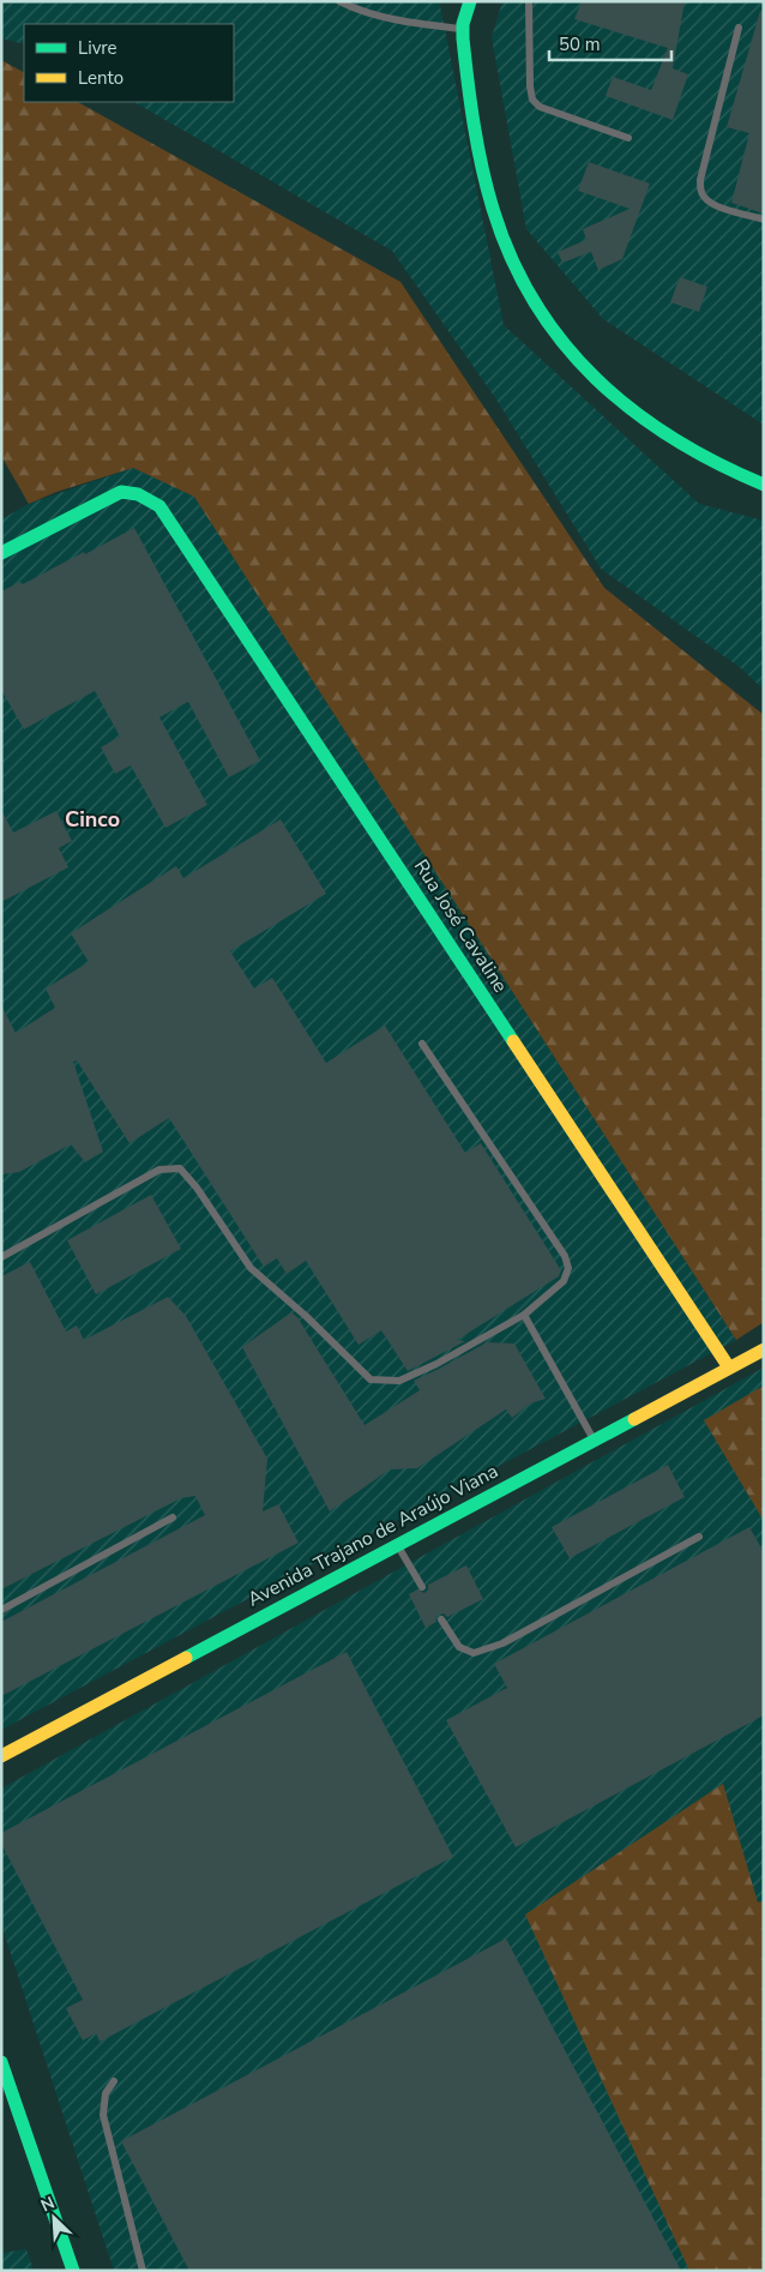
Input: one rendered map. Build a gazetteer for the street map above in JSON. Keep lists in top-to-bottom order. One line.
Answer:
{"streets":{"street":["Rua José Cavaline","Avenida Trajano de Araújo Viana"]},"crossings":[["Rua José Cavaline","Avenida Trajano de Araújo Viana"]],"districts":["Cinco"],"legend":["Livre","Lento"],"scale_bar":"50 m","north":"top left"}
